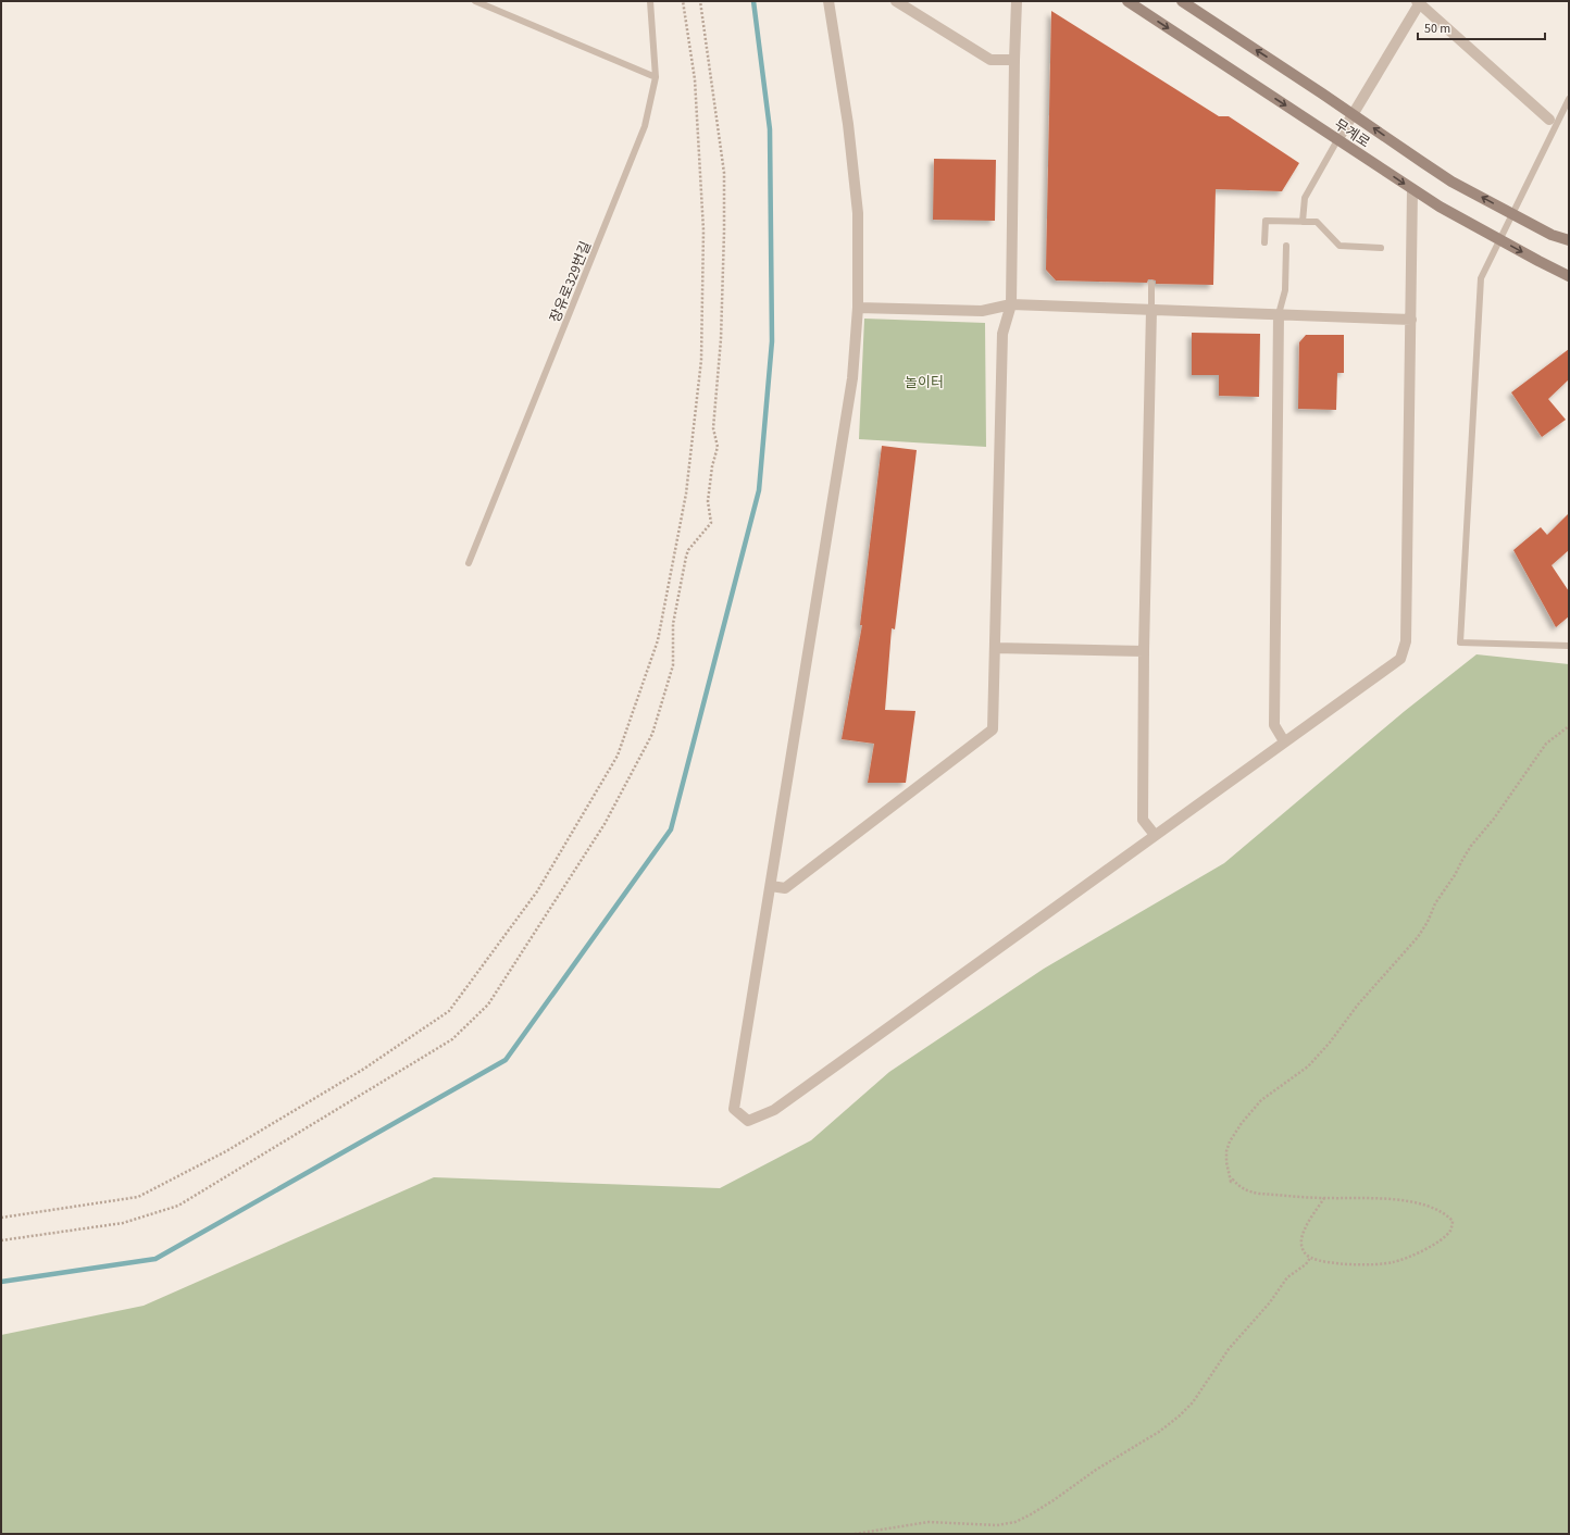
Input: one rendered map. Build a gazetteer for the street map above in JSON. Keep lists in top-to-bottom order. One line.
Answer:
{"streets":{"main road":["무계로"],"lane":["장유로329번길"]},"parks":["놀이터"],"scale_bar":"50 m"}
